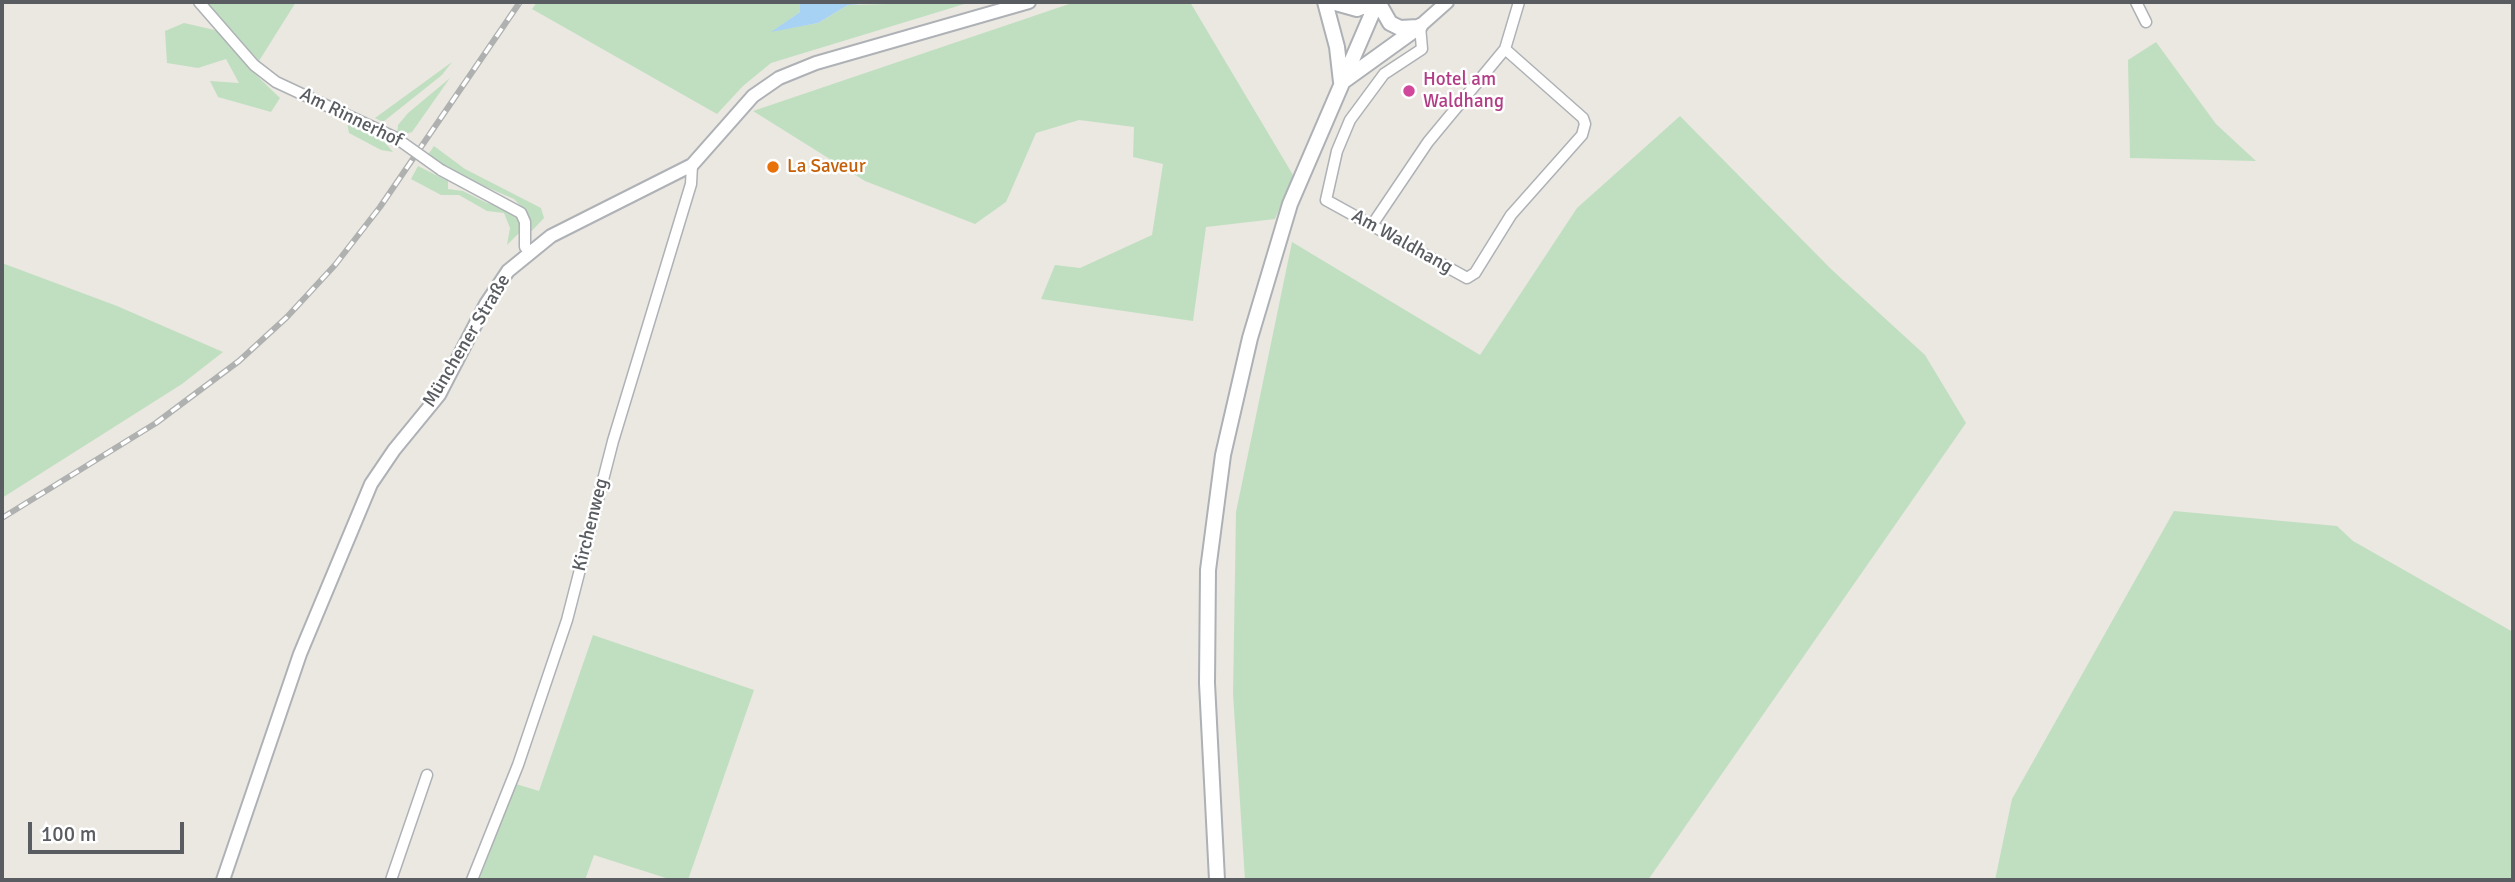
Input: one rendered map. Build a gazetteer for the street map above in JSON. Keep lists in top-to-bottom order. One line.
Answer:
{"streets":{"street":["Am Rinnerhof","Am Waldhang","Münchener Straße","Kirchenweg"]},"crossings":[["Am Rinnerhof","Münchener Straße"],["Münchener Straße","Kirchenweg"]],"places":["Hotel am Waldhang","La Saveur"],"scale_bar":"100 m"}
